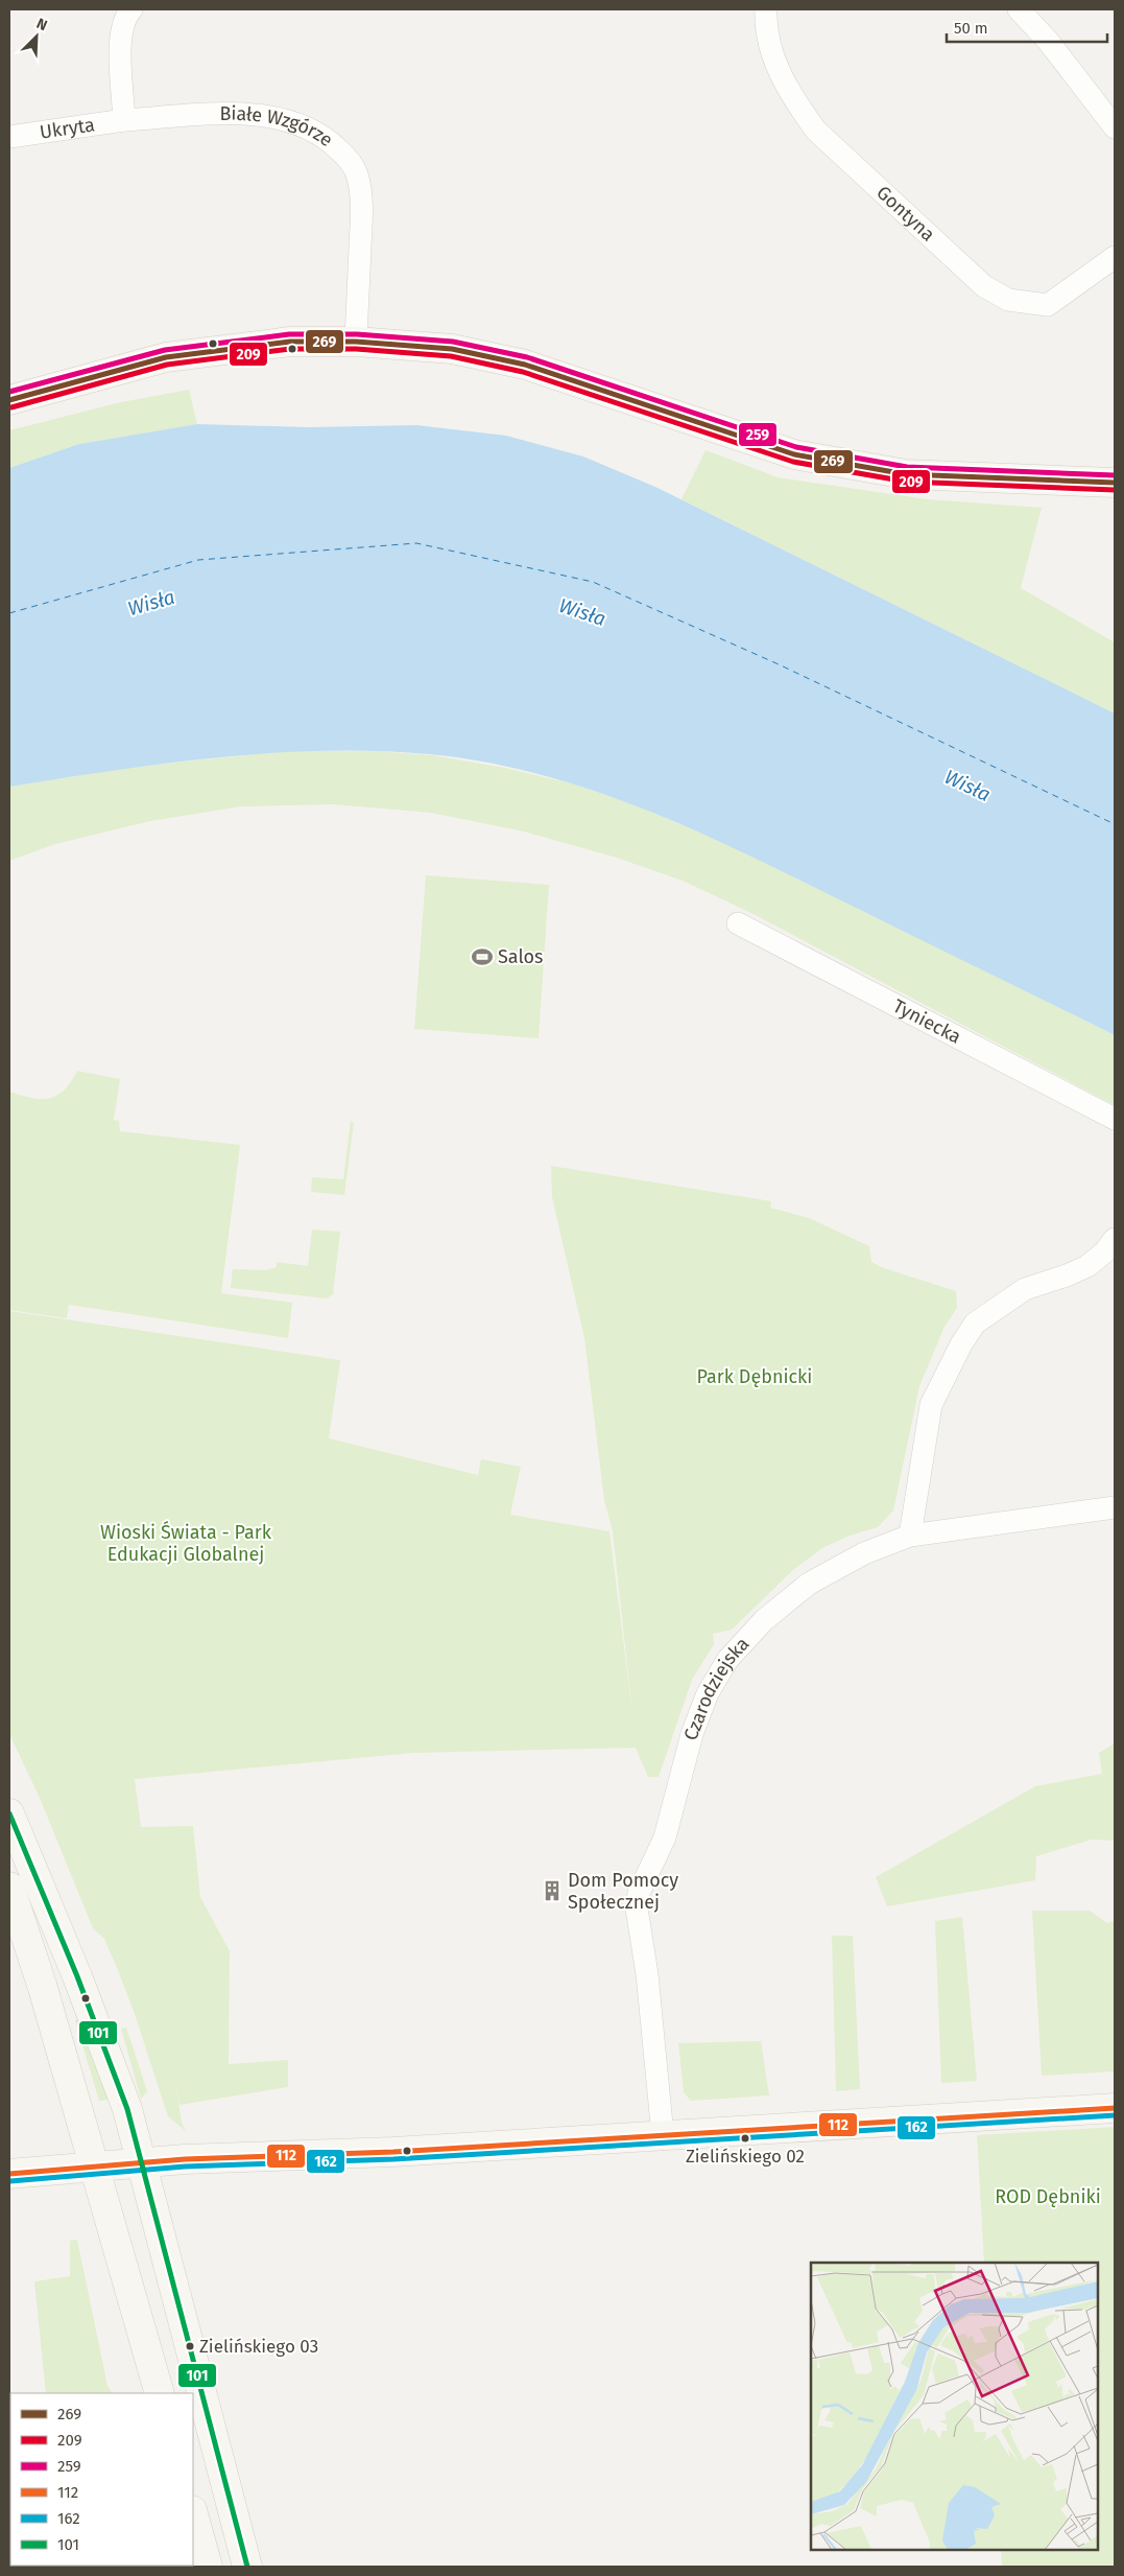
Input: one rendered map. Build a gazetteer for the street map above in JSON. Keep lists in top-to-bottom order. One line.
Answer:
{"streets":{"street":["Ukryta","Białe Wzgórze","Gontyna","Tyniecka","Czarodziejska"]},"crossings":[["Ukryta","Białe Wzgórze"]],"water":["Wisła"],"parks":["Park Dębnicki","Wioski Świata - Park Edukacji Globalnej","ROD Dębniki"],"places":{"sports":["Salos"],"building":["Dom Pomocy Społecznej"],"other":["Zielińskiego 02","Zielińskiego 03"]},"lines":["transit line 259","transit line 269","transit line 209","transit line 101","transit line 112","transit line 162"],"legend":["269","209","259","112","162","101"],"scale_bar":"50 m","north":"top right"}
